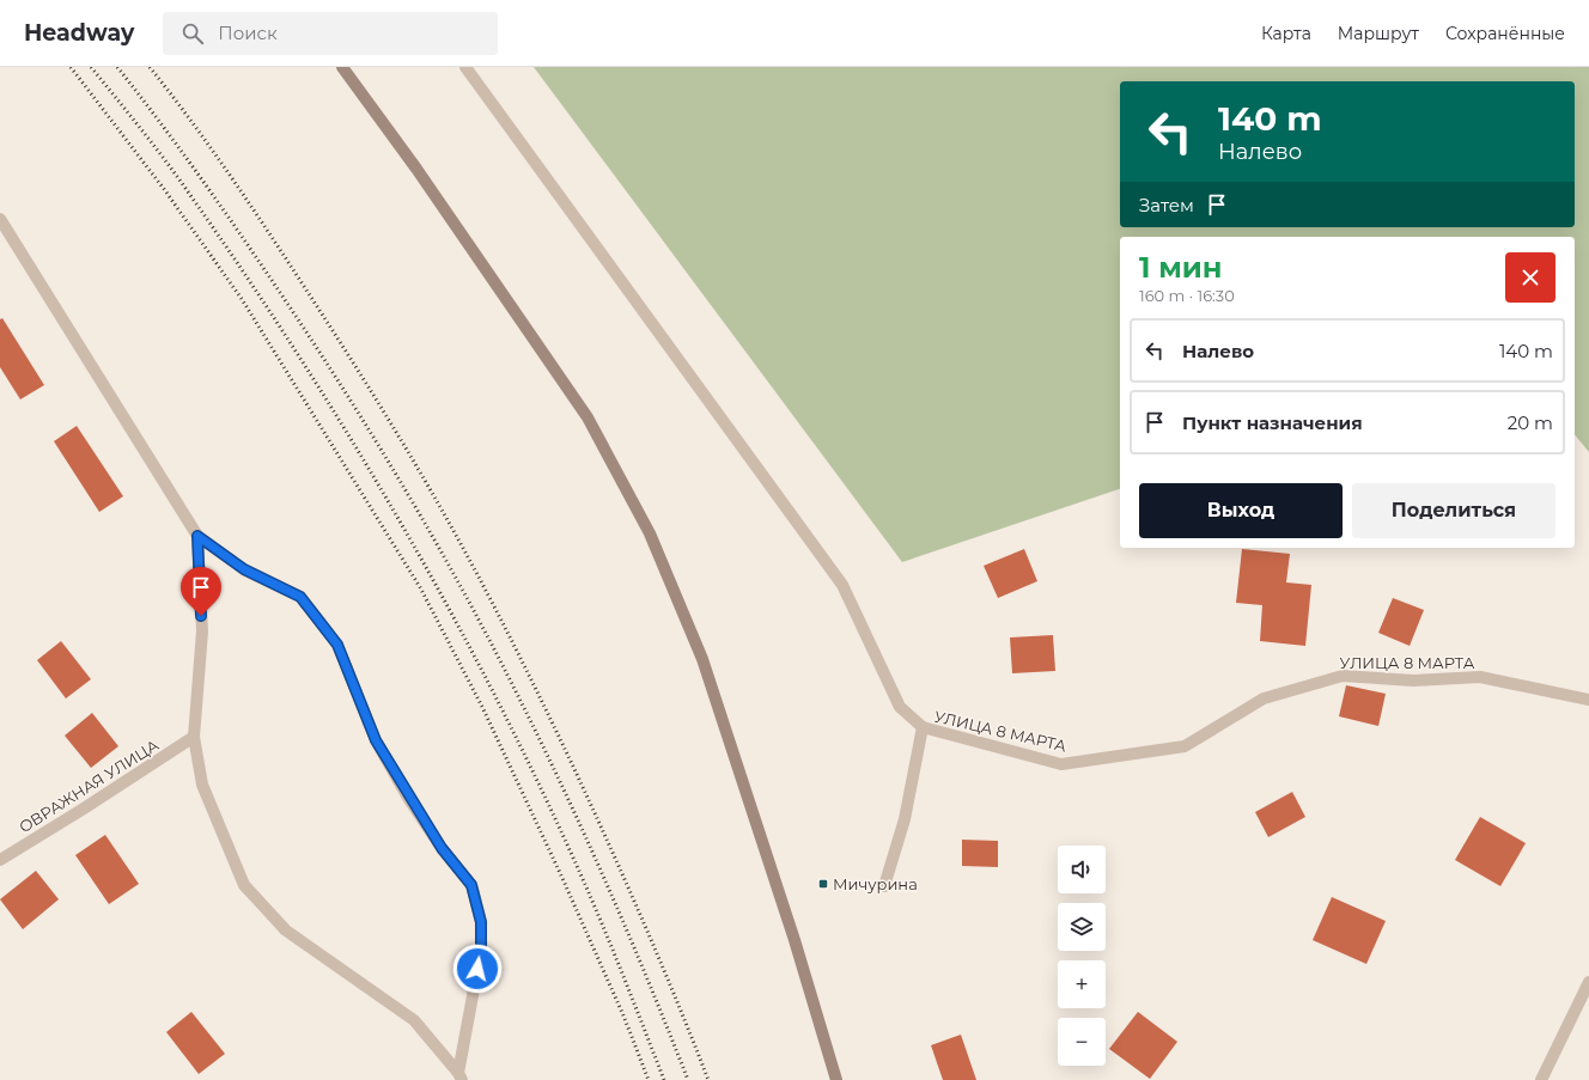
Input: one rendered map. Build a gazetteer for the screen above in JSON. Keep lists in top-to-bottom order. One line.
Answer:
{"streets":{"street":["УЛИЦА 8 МАРТА","ОВРАЖНАЯ УЛИЦА"]},"places":{"transit":["Мичурина"]},"page":{"header":"Headway","search":"Поиск","nav":["Карта","Маршрут","Сохранённые"],"turn":["140 m","Налево"],"then":"Затем","heading":["1 мин","160 m · 16:30"],"list":[{"name":"Налево","value":"140 m"},{"name":"Пункт назначения","value":"20 m"}],"buttons":["Выход","Поделиться"],"map_buttons":["+","−"]}}
